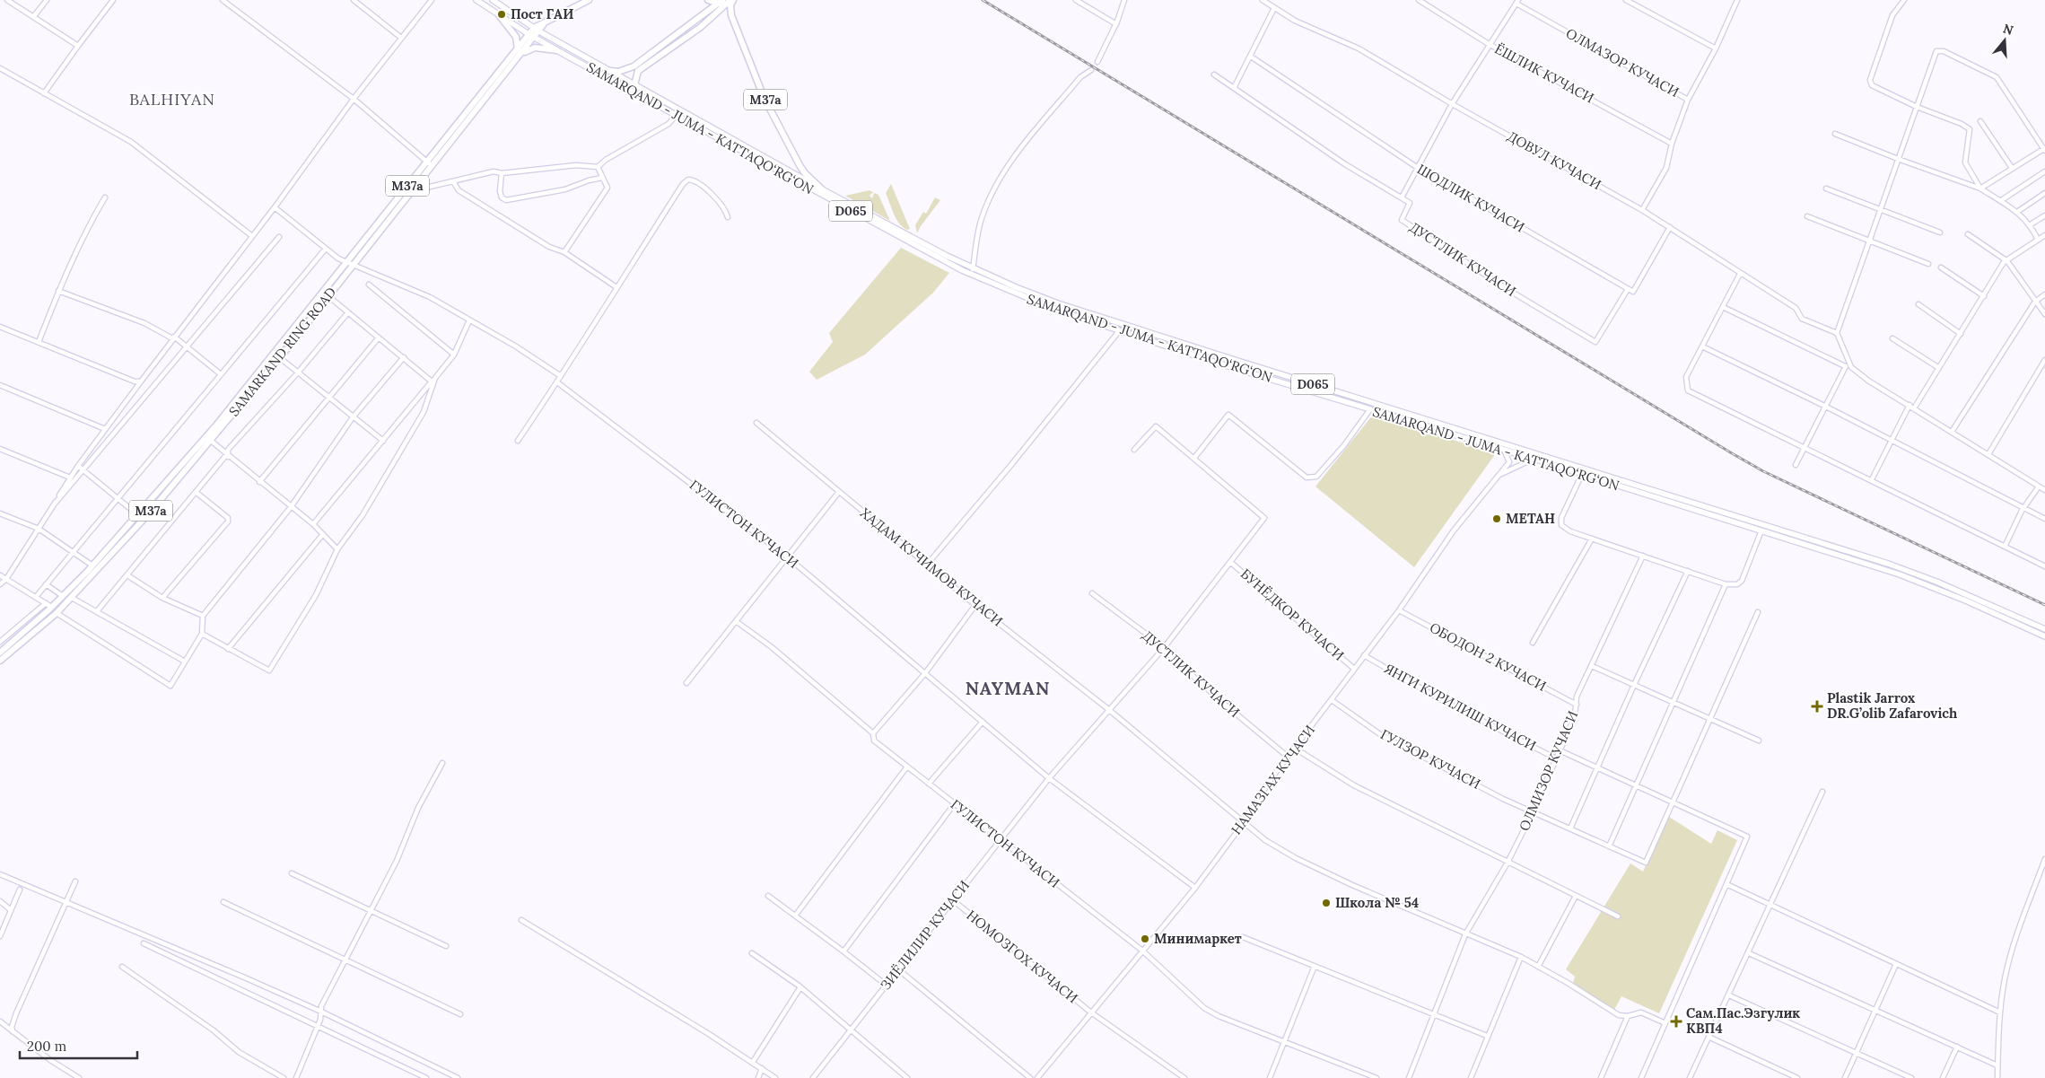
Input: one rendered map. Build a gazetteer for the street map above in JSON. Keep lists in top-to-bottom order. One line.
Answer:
{"streets":{"highway":["M37a","SAMARKAND RING ROAD"],"main road":["SAMARQAND - JUMA - KATTAQO‘RG‘ON","D065"],"street":["ОЛМАЗОР КУЧАСИ","ЁШЛИК КУЧАСИ","ДОВУЛ КУЧАСИ","ШОДЛИК КУЧАСИ","ДУСТЛИК КУЧАСИ","ГУЛИСТОН КУЧАСИ","ХАДАМ КУЧИМОВ КУЧАСИ","БУНЁДКОР КУЧАСИ","ОБОДОН 2 КУЧАСИ","ЯНГИ КУРИЛИШ КУЧАСИ","ГУЛЗОР КУЧАСИ","ОЛМИЗОР КУЧАСИ","НАМАЗГАХ КУЧАСИ","ЗИЁЛИЛИР КУЧАСИ","НОМОЗГОХ КУЧАСИ"]},"crossings":[["ОЛМАЗОР КУЧАСИ","ЁШЛИК КУЧАСИ"],["ОЛМАЗОР КУЧАСИ","ДОВУЛ КУЧАСИ"],["M37a","SAMARQAND - JUMA - KATTAQO‘RG‘ON"],["SAMARQAND - JUMA - KATTAQO‘RG‘ON","SAMARKAND RING ROAD"],["ШОДЛИК КУЧАСИ","ДУСТЛИК КУЧАСИ"],["ДУСТЛИК КУЧАСИ","НАМАЗГАХ КУЧАСИ"],["ДУСТЛИК КУЧАСИ","ЗИЁЛИЛИР КУЧАСИ"],["ГУЛИСТОН КУЧАСИ","НАМАЗГАХ КУЧАСИ"],["ГУЛИСТОН КУЧАСИ","ЗИЁЛИЛИР КУЧАСИ"],["ХАДАМ КУЧИМОВ КУЧАСИ","ОЛМИЗОР КУЧАСИ"],["ХАДАМ КУЧИМОВ КУЧАСИ","НАМАЗГАХ КУЧАСИ"],["ХАДАМ КУЧИМОВ КУЧАСИ","ЗИЁЛИЛИР КУЧАСИ"],["БУНЁДКОР КУЧАСИ","НАМАЗГАХ КУЧАСИ"],["БУНЁДКОР КУЧАСИ","ЗИЁЛИЛИР КУЧАСИ"],["ОБОДОН 2 КУЧАСИ","ОЛМИЗОР КУЧАСИ"],["ОБОДОН 2 КУЧАСИ","НАМАЗГАХ КУЧАСИ"],["ЯНГИ КУРИЛИШ КУЧАСИ","ОЛМИЗОР КУЧАСИ"],["ЯНГИ КУРИЛИШ КУЧАСИ","НАМАЗГАХ КУЧАСИ"],["ГУЛЗОР КУЧАСИ","ОЛМИЗОР КУЧАСИ"],["ГУЛЗОР КУЧАСИ","НАМАЗГАХ КУЧАСИ"],["НАМАЗГАХ КУЧАСИ","НОМОЗГОХ КУЧАСИ"],["ЗИЁЛИЛИР КУЧАСИ","НОМОЗГОХ КУЧАСИ"]],"districts":["BALHIYAN","NAYMAN"],"places":{"other":["Пост ГАИ","МЕТАН","Школа № 54","Минимаркет"],"health":["Plastik Jarrox DR.G’olib Zafarovich","Сам.Пас.Эзгулик КВП4"]},"scale_bar":"200 m","north":"top"}
